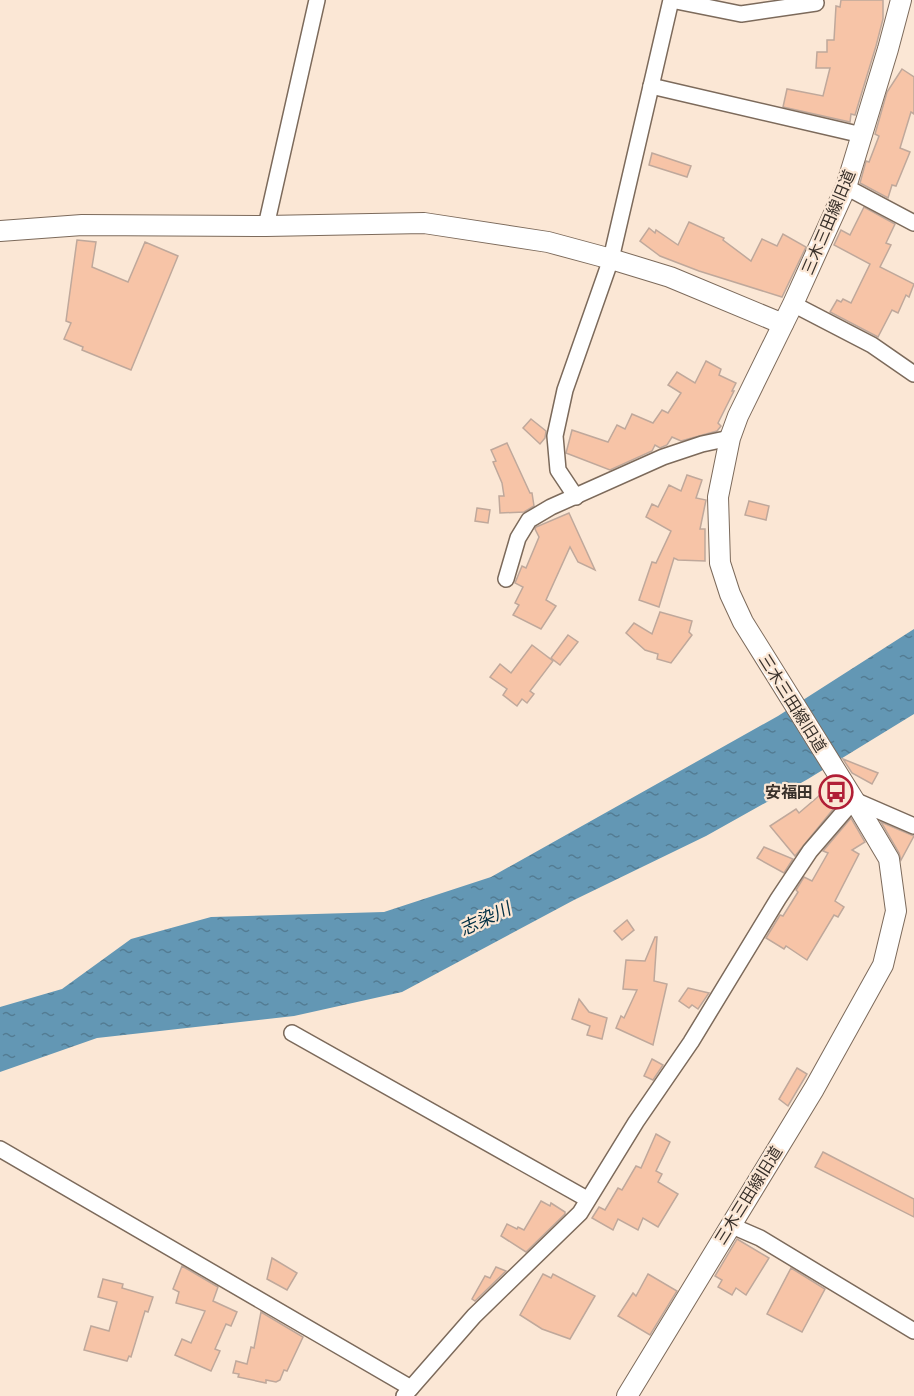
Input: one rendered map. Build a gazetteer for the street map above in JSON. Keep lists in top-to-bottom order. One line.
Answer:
{"streets":{"street":["三木三田線旧道"]},"water":["志染川"],"places":{"bus stop":["安福田"]}}
